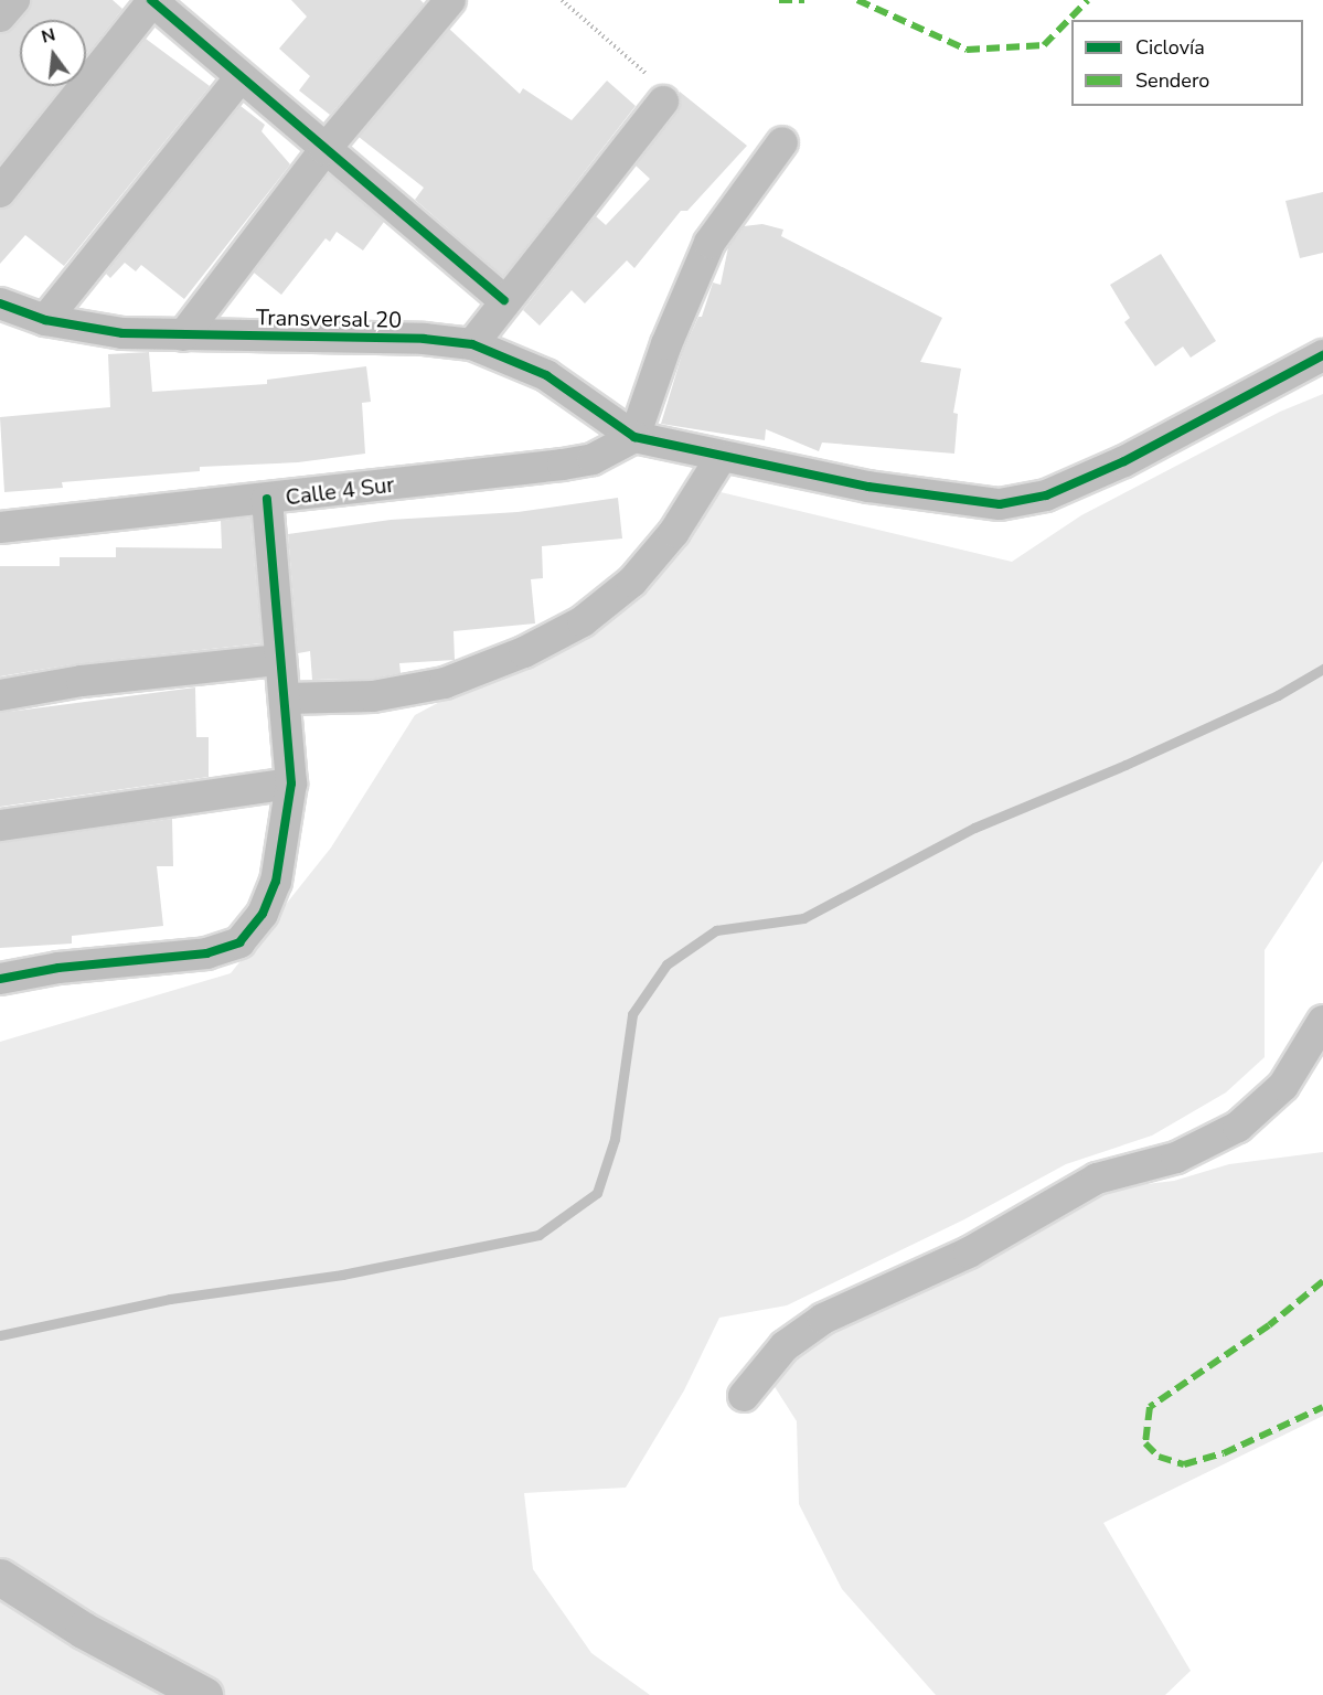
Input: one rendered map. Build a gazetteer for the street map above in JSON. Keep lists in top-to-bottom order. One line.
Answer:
{"streets":{"street":["Transversal 20","Calle 4 Sur"]},"crossings":[["Transversal 20","Calle 4 Sur"]],"legend":["Ciclovía","Sendero"],"north":"top"}
